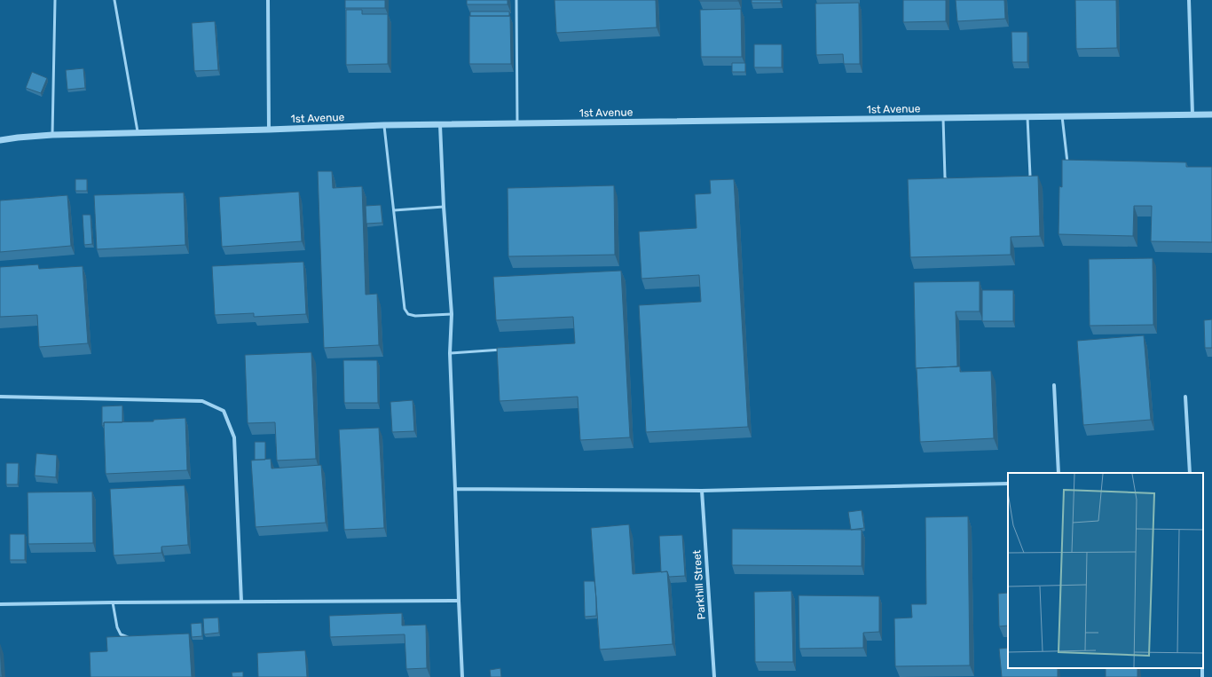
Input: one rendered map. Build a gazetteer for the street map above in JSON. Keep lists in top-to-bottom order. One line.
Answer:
{"streets":{"street":["1st Avenue","Parkhill Street"]}}
